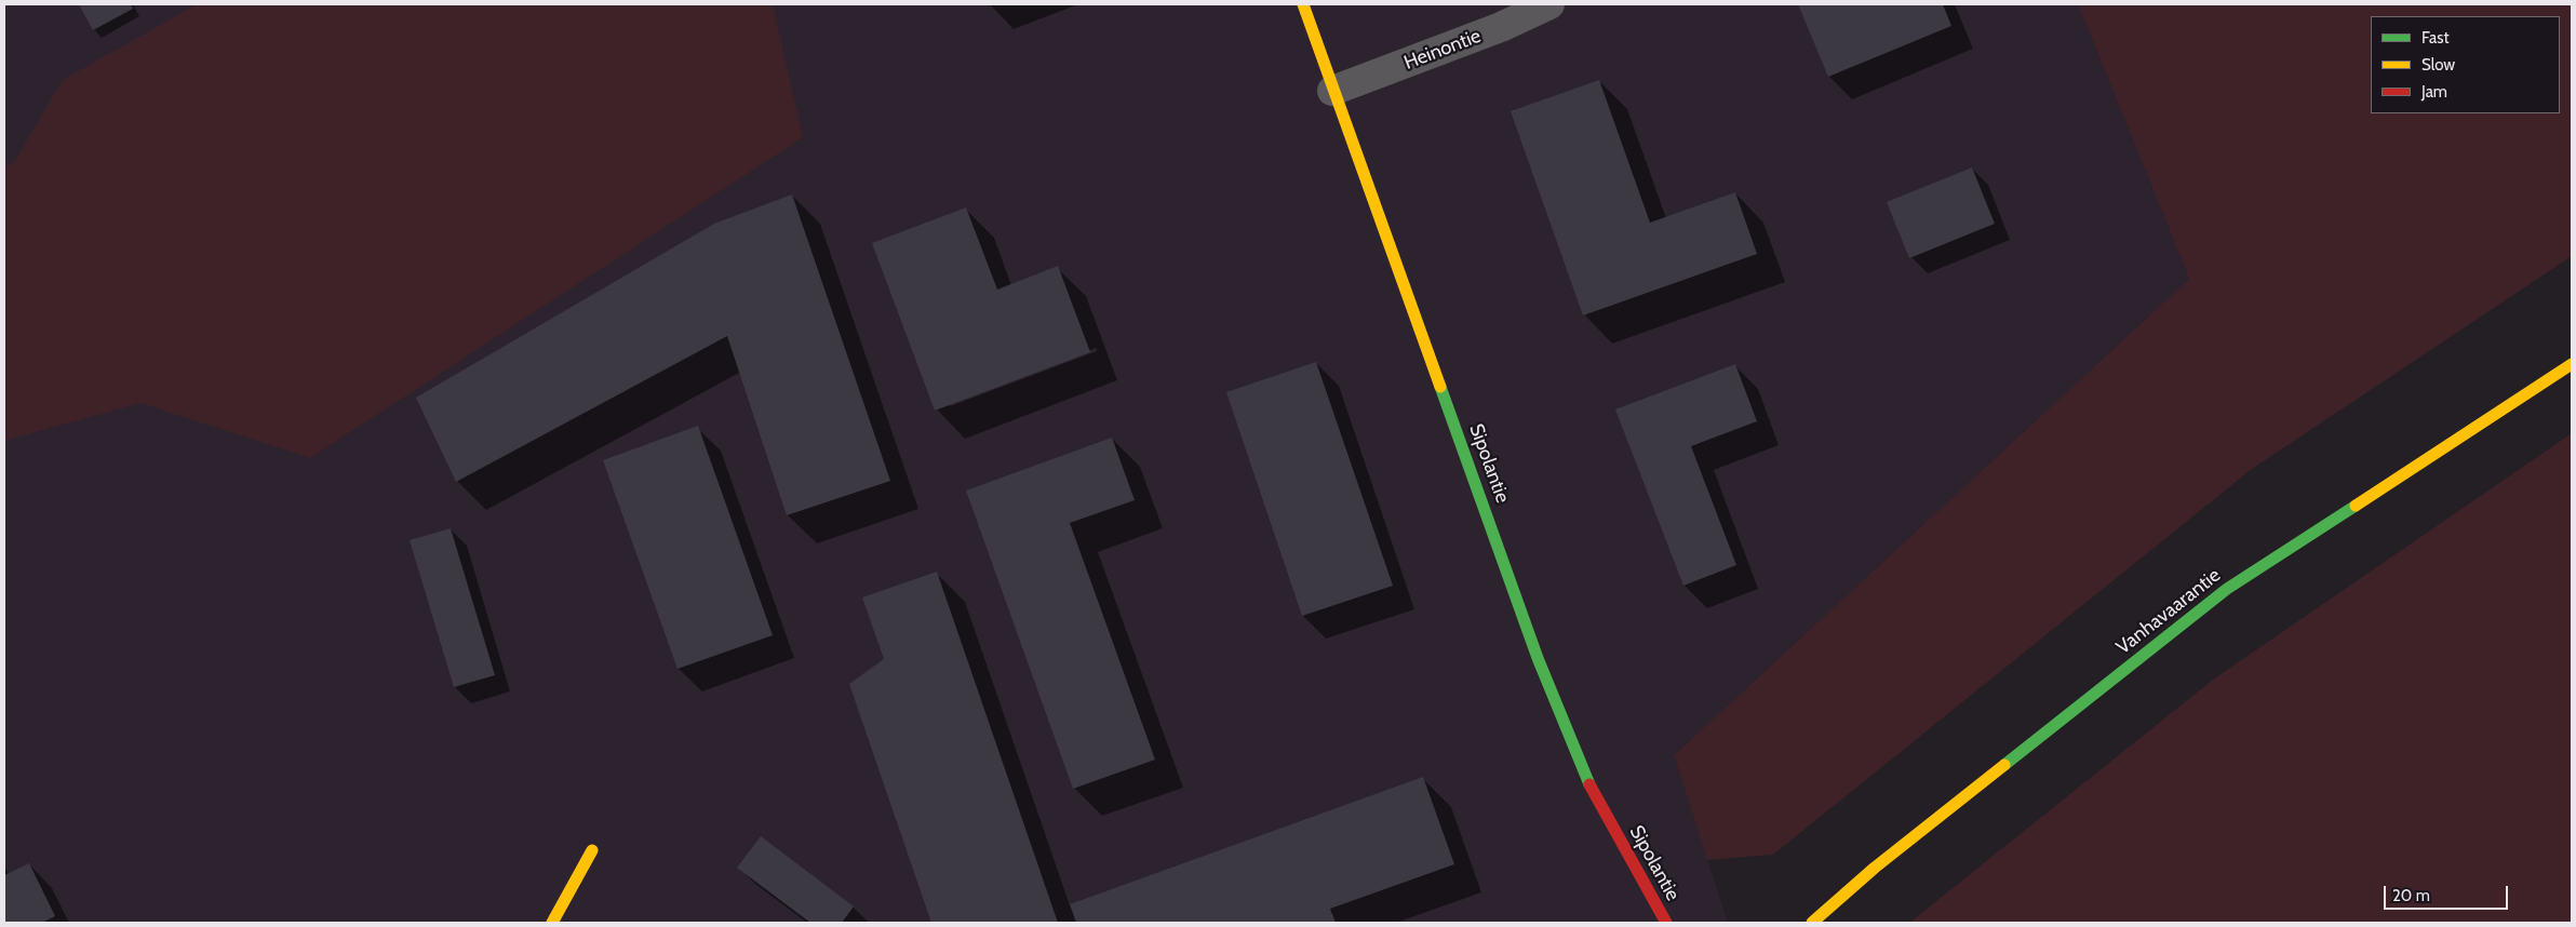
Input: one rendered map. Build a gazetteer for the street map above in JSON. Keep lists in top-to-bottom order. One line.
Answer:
{"streets":{"street":["Heinontie","Sipolantie","Vanhavaarantie"]},"crossings":[["Heinontie","Sipolantie"]],"legend":["Fast","Slow","Jam"],"scale_bar":"20 m"}
